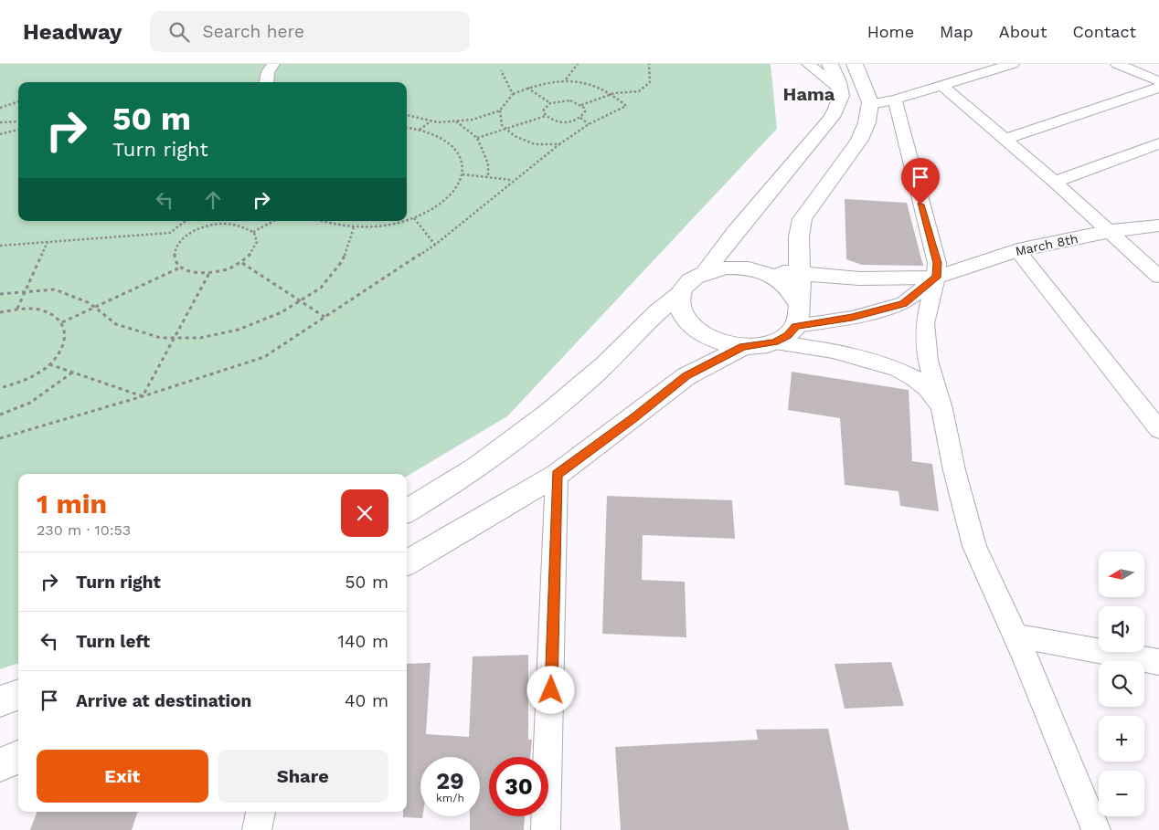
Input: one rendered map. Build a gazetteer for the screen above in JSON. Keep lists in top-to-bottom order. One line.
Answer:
{"streets":{"main road":["March 8th"]},"districts":["Hama"],"north":"left","page":{"header":"Headway","search":"Search here","nav":["Home","Map","About","Contact"],"turn":["50 m","Turn right"],"heading":["1 min","230 m · 10:53"],"map_buttons":["+","−"],"list":[{"name":"Turn right","value":"50 m"},{"name":"Turn left","value":"140 m"},{"name":"Arrive at destination","value":"40 m"}],"buttons":["Exit","Share"],"speed":"29 km/h","limit":"30"}}
